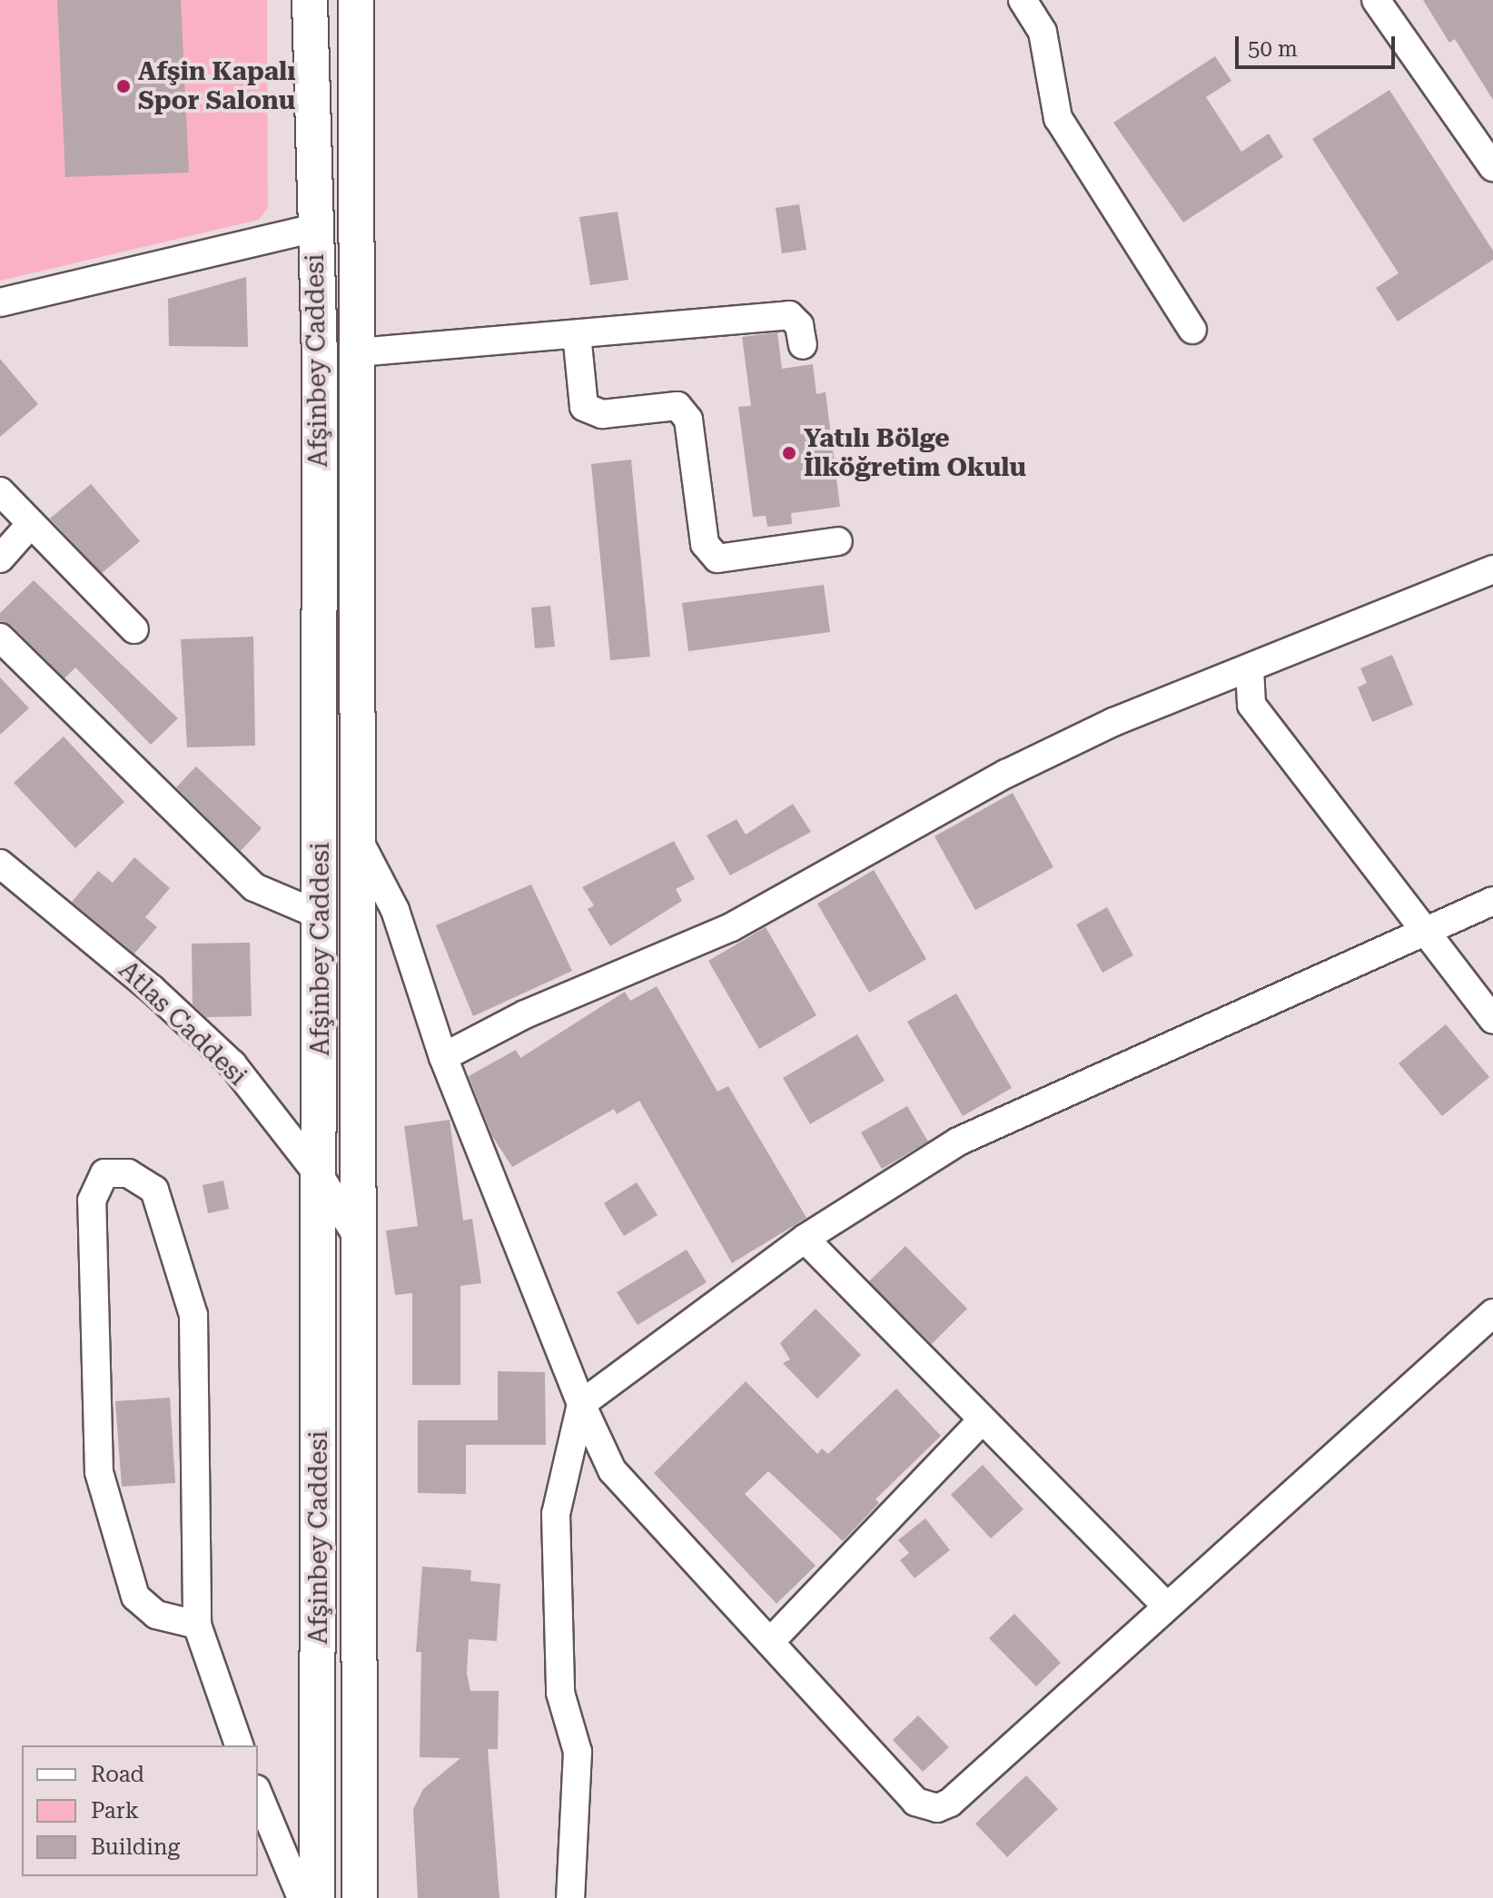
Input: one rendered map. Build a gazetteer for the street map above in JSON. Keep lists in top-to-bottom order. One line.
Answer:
{"streets":{"main road":["Afşinbey Caddesi"],"street":["Atlas Caddesi"]},"crossings":[["Afşinbey Caddesi","Atlas Caddesi"]],"places":["Afşin Kapalı Spor Salonu","Yatılı Bölge İlköğretim Okulu"],"legend":["Road","Park","Building"],"scale_bar":"50 m"}
